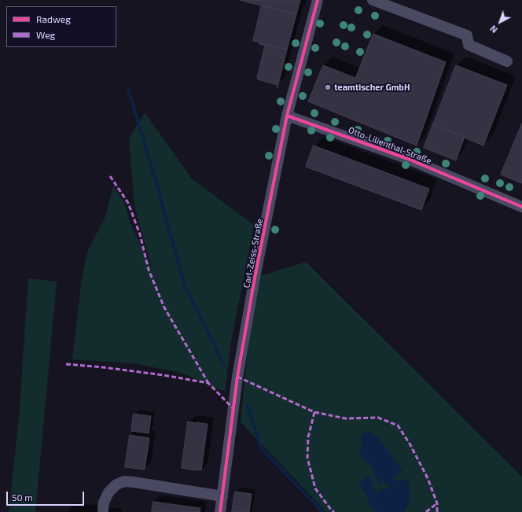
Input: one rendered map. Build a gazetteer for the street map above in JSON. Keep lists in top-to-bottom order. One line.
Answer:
{"streets":{"street":["Otto-Lilienthal-Straße","Carl-Zeiss-Straße"]},"crossings":[["Otto-Lilienthal-Straße","Carl-Zeiss-Straße"]],"places":["teamtischer GmbH"],"legend":["Radweg","Weg"],"scale_bar":"50 m","north":"bottom left"}
